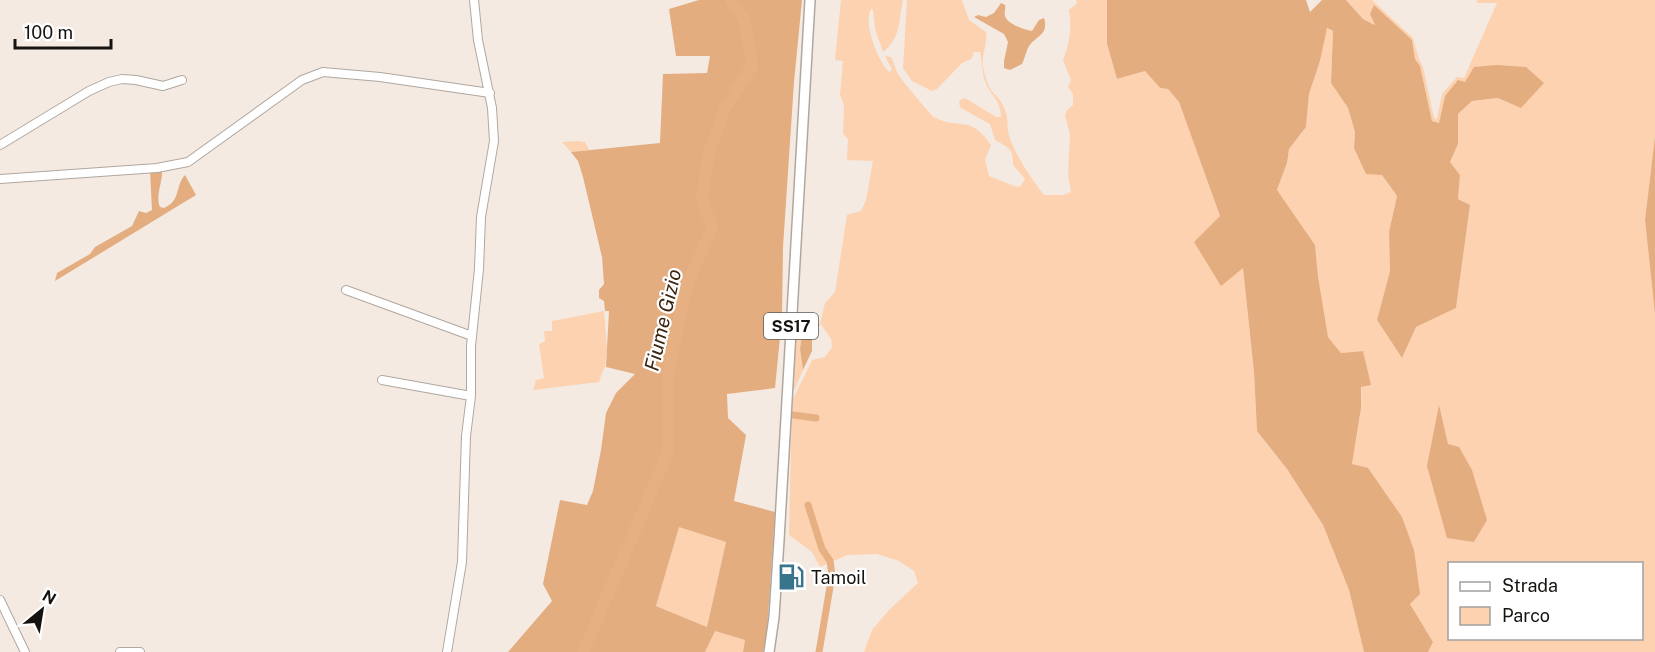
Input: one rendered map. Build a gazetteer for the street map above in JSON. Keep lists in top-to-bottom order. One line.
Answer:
{"streets":{"main road":["SS17"]},"water":["Fiume Gizio"],"places":{"fuel station":["Tamoil"]},"legend":["Strada","Parco"],"scale_bar":"100 m","north":"top right"}
